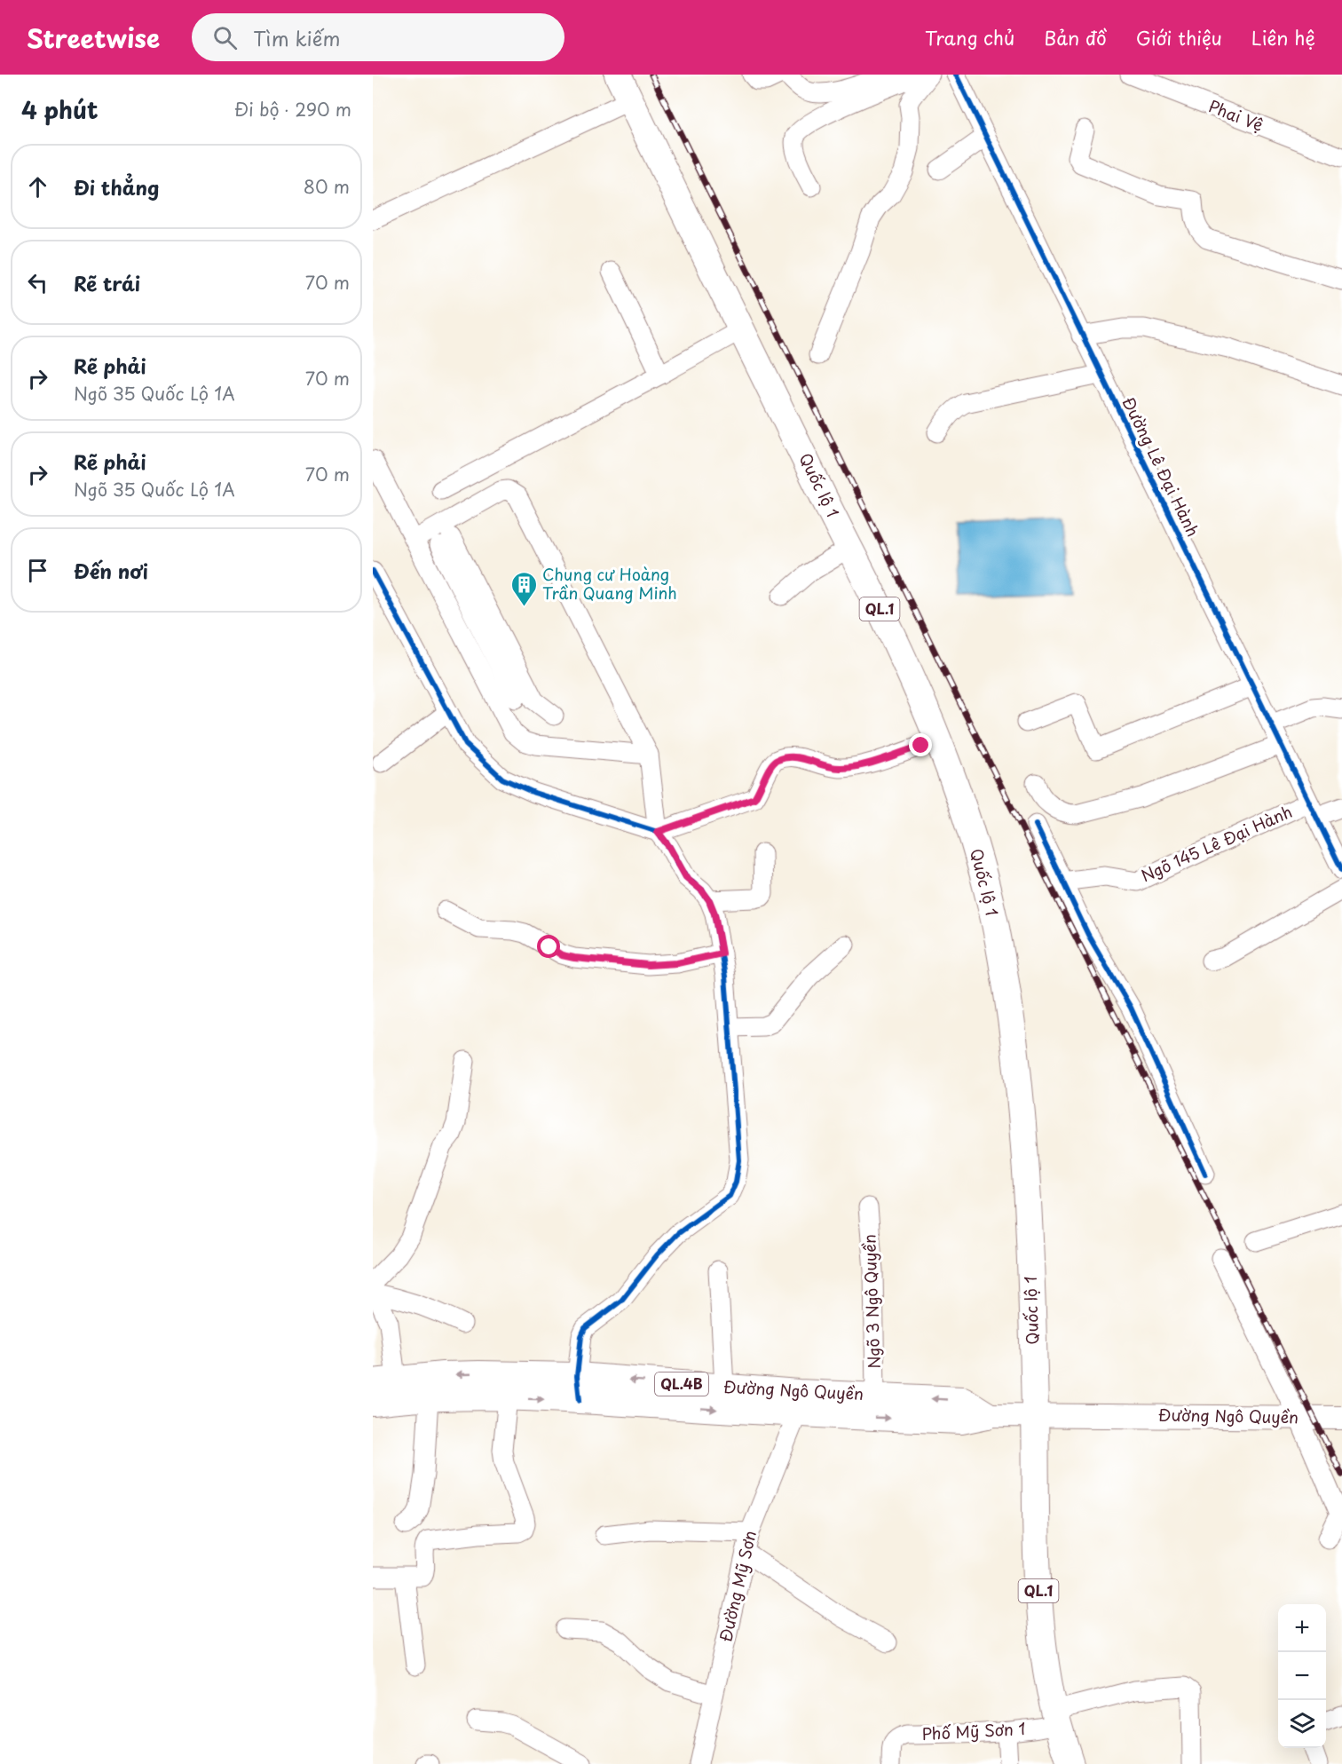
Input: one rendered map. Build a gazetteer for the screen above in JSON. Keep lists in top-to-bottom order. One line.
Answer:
{"streets":{"highway":["Quốc lộ 1","QL.1","QL.4B","Đường Ngô Quyền"],"street":["Phai Vệ","Đường Lê Đại Hành","Ngõ 145 Lê Đại Hành","Ngõ 3 Ngô Quyền","Đường Mỹ Sơn","Phố Mỹ Sơn 1"]},"crossings":[["Đường Lê Đại Hành","Ngõ 145 Lê Đại Hành"],["Quốc lộ 1","Đường Ngô Quyền"],["Quốc lộ 1","Phố Mỹ Sơn 1"],["Ngõ 3 Ngô Quyền","Đường Ngô Quyền"],["Đường Ngô Quyền","Đường Mỹ Sơn"]],"places":{"building":["Chung cư Hoàng Trần Quang Minh"]},"page":{"header":"Streetwise","search":"Tìm kiếm","nav":["Trang chủ","Bản đồ","Giới thiệu","Liên hệ"],"heading":["4 phút","Đi bộ · 290 m"],"list":[["Đi thẳng","80 m"],["Rẽ trái","70 m"],["Rẽ phải","Ngõ 35 Quốc Lộ 1A","70 m"],["Rẽ phải","Ngõ 35 Quốc Lộ 1A","70 m"],"Đến nơi"],"map_buttons":["+","−"]}}
